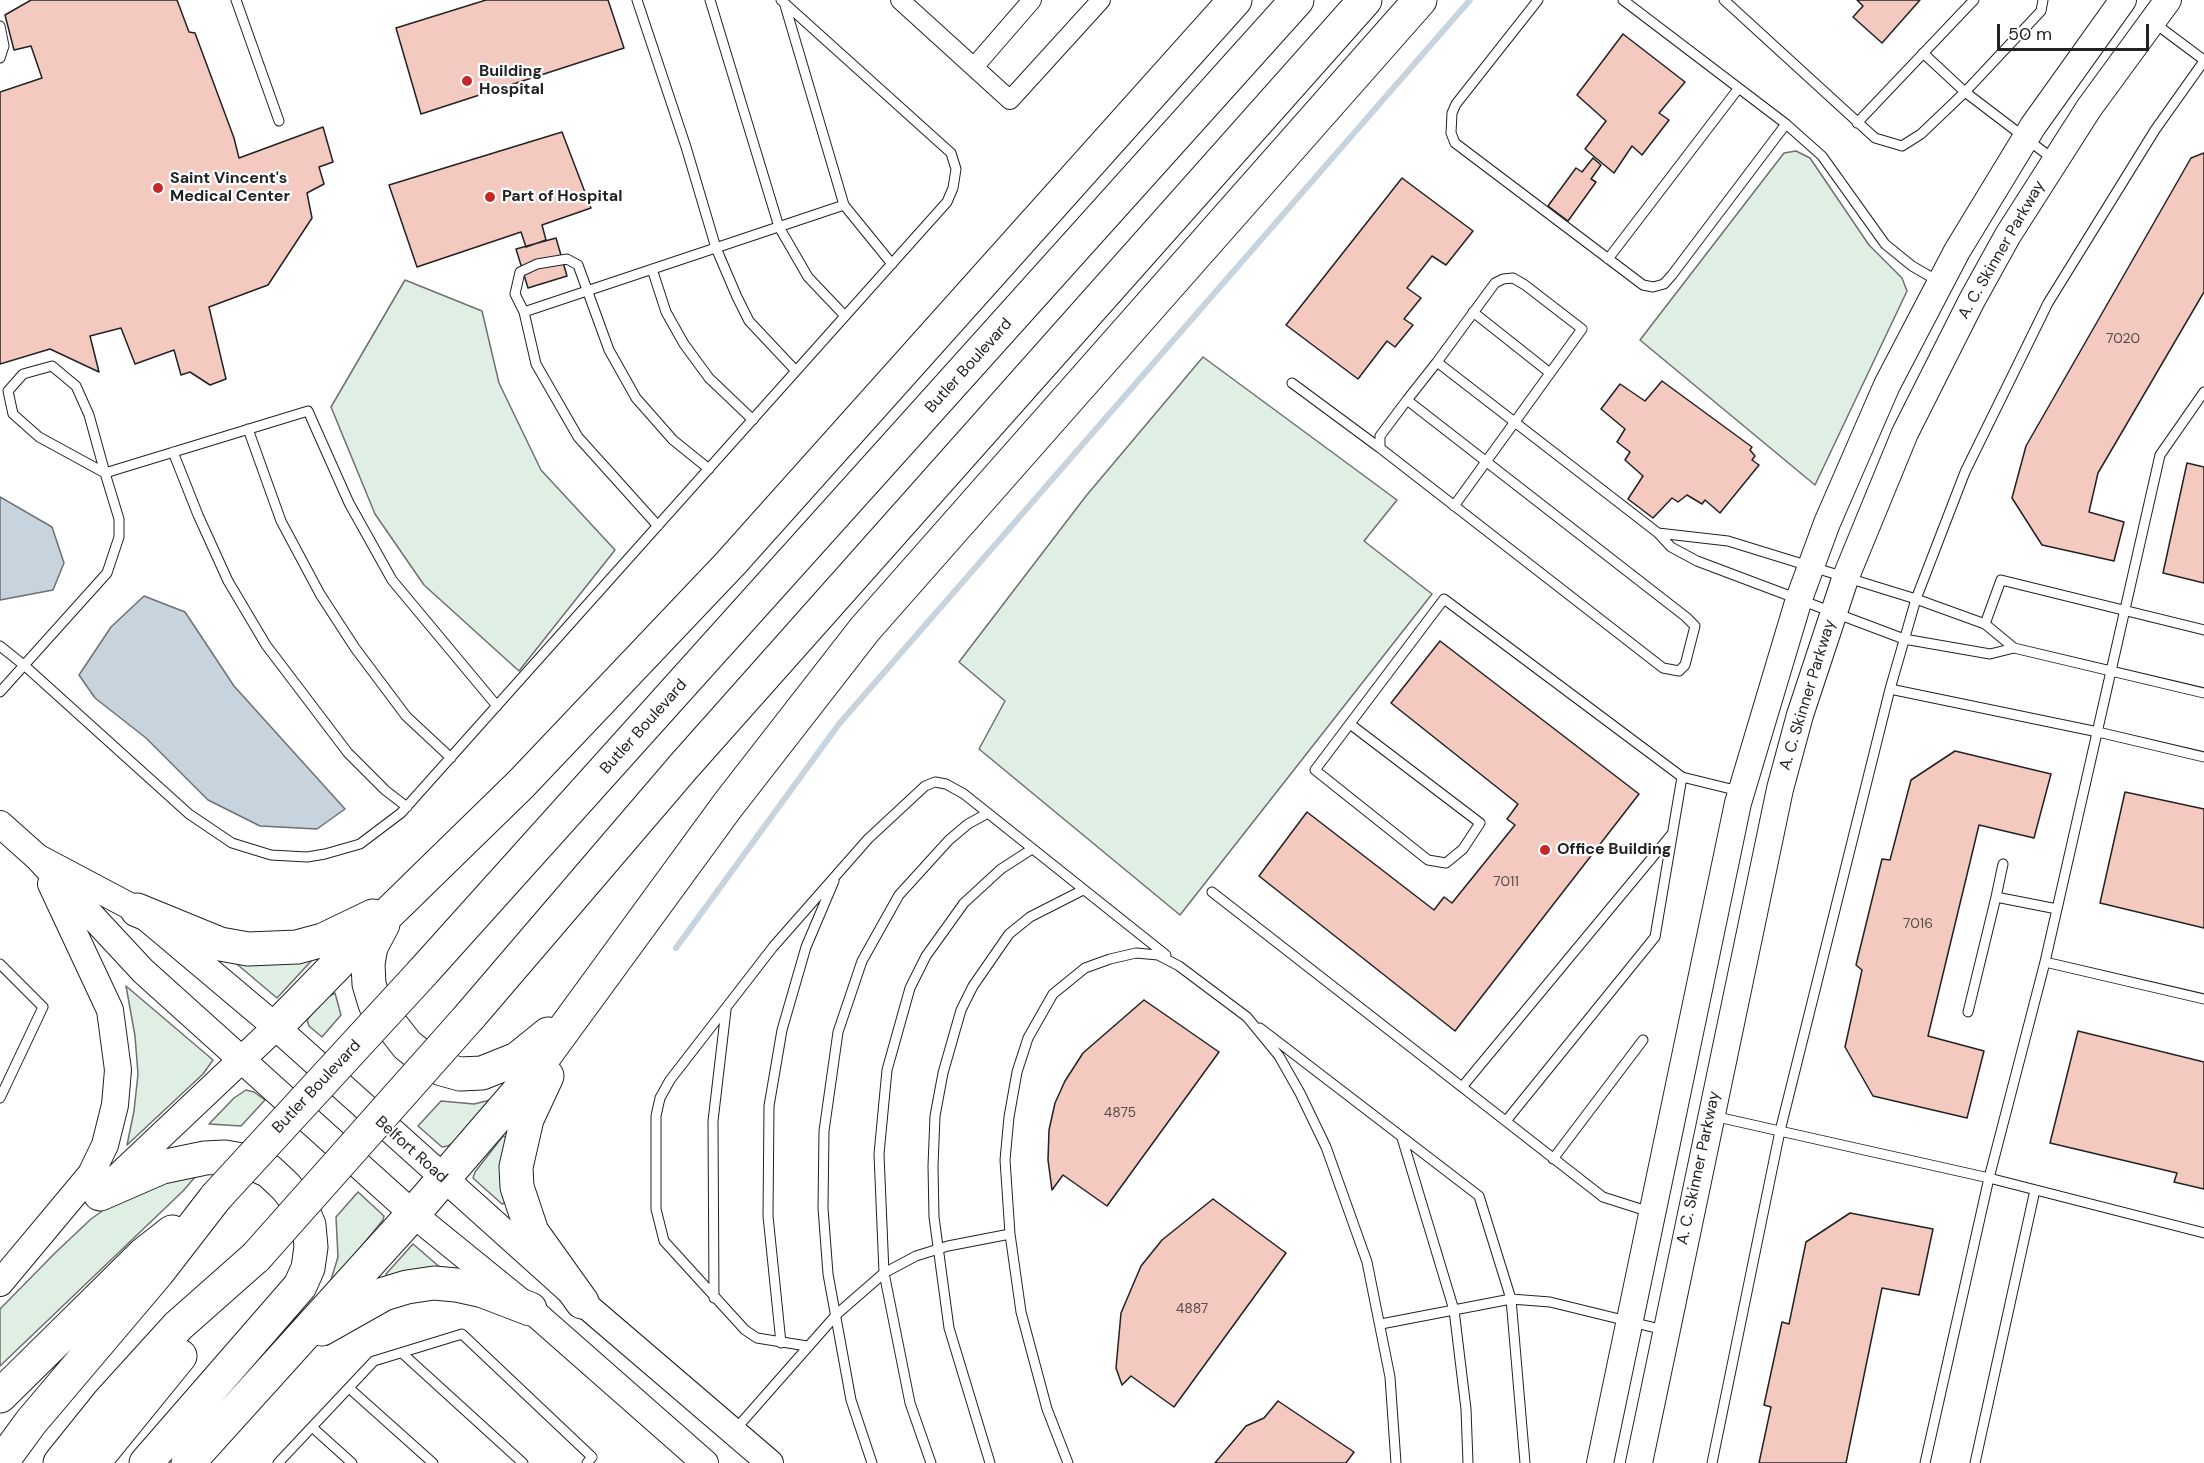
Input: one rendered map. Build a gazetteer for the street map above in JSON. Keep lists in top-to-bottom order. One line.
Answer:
{"streets":{"highway":["Butler Boulevard"],"main road":["A. C. Skinner Parkway","Belfort Road"]},"places":["Building Hospital","Saint Vincent's Medical Center","Part of Hospital","Office Building"],"house_numbers":["7020","7011","7016","4875","4887"],"scale_bar":"50 m"}
